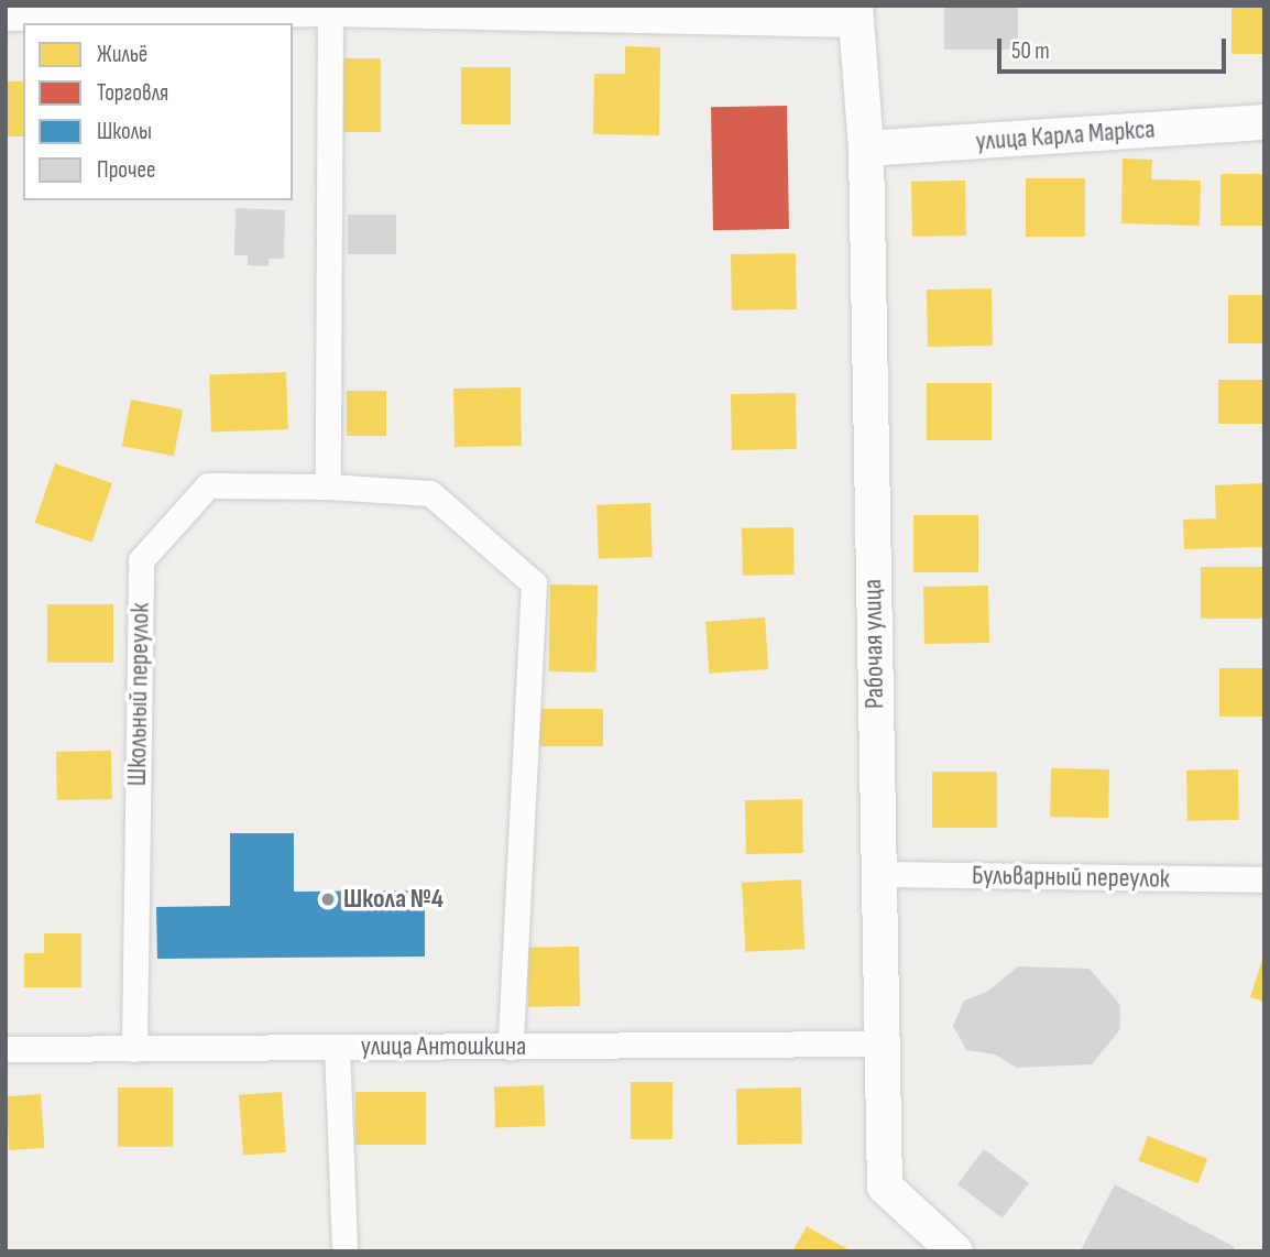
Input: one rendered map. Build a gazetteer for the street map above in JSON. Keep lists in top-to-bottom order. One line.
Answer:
{"streets":{"street":["улица Карла Маркса","Рабочая улица","Школьный переулок","Бульварный переулок","улица Антошкина"]},"crossings":[["улица Карла Маркса","Рабочая улица"],["Рабочая улица","Бульварный переулок"],["Рабочая улица","улица Антошкина"],["Школьный переулок","улица Антошкина"]],"places":["Школа №4"],"legend":["Жильё","Торговля","Школы","Прочее"],"scale_bar":"50 m"}
